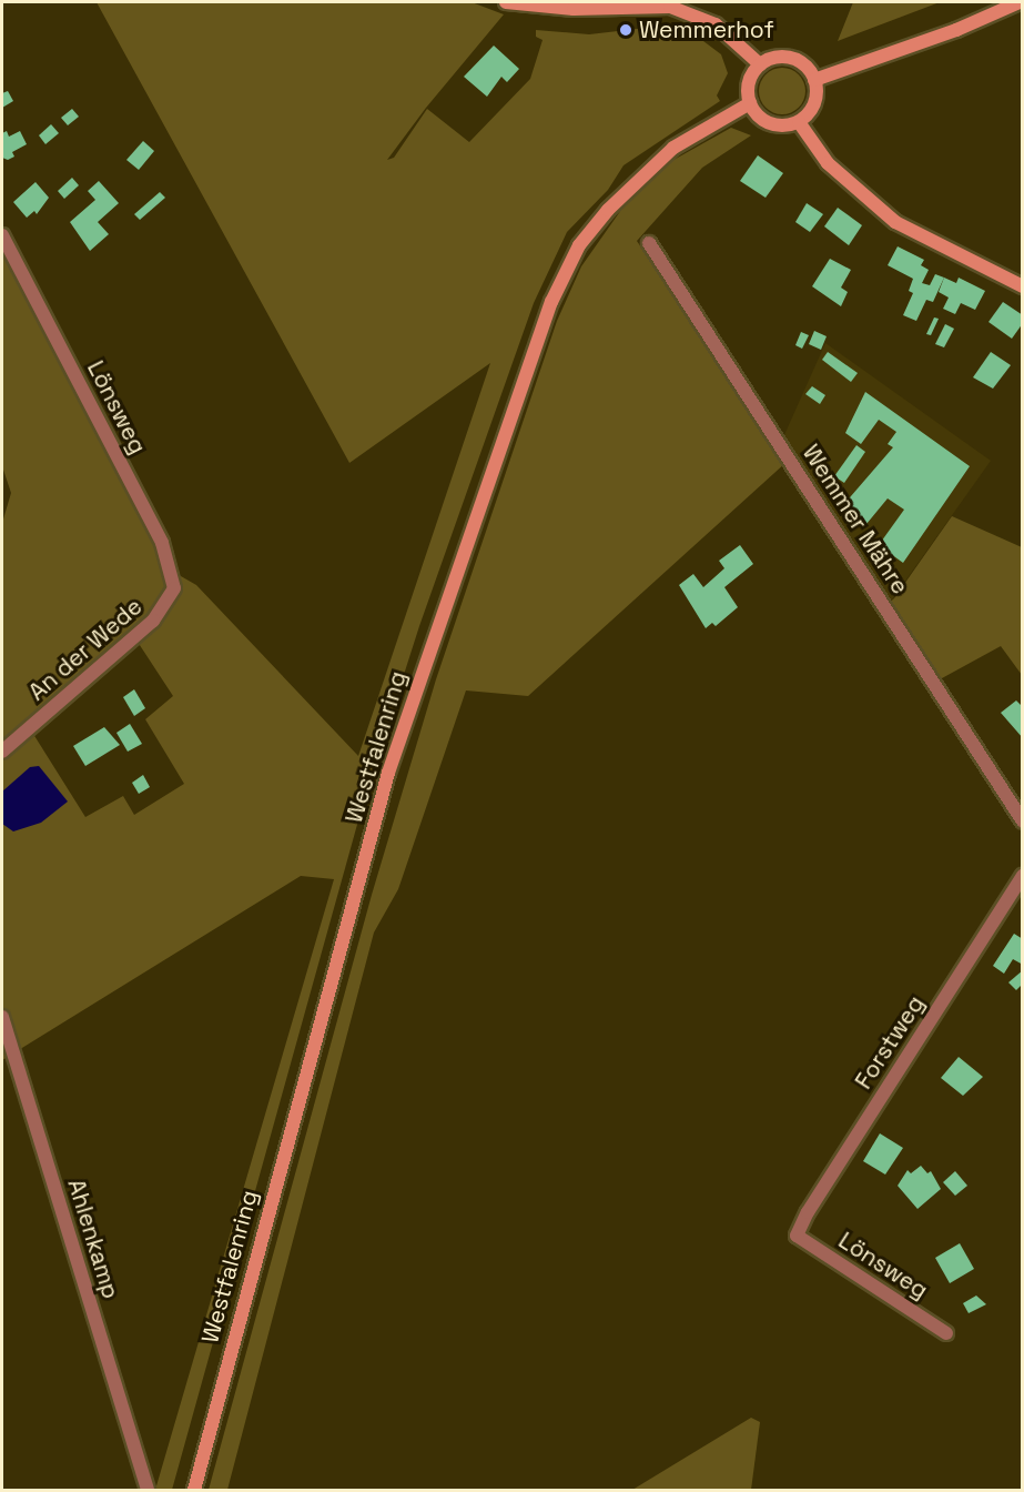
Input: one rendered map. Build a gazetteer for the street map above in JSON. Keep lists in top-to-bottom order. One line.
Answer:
{"streets":{"main road":["Westfalenring"],"street":["Lönsweg","Wemmer Mähre","An der Wede","Forstweg","Ahlenkamp"]},"crossings":[["Lönsweg","An der Wede"],["Lönsweg","Forstweg"]],"places":["Wemmerhof"]}
